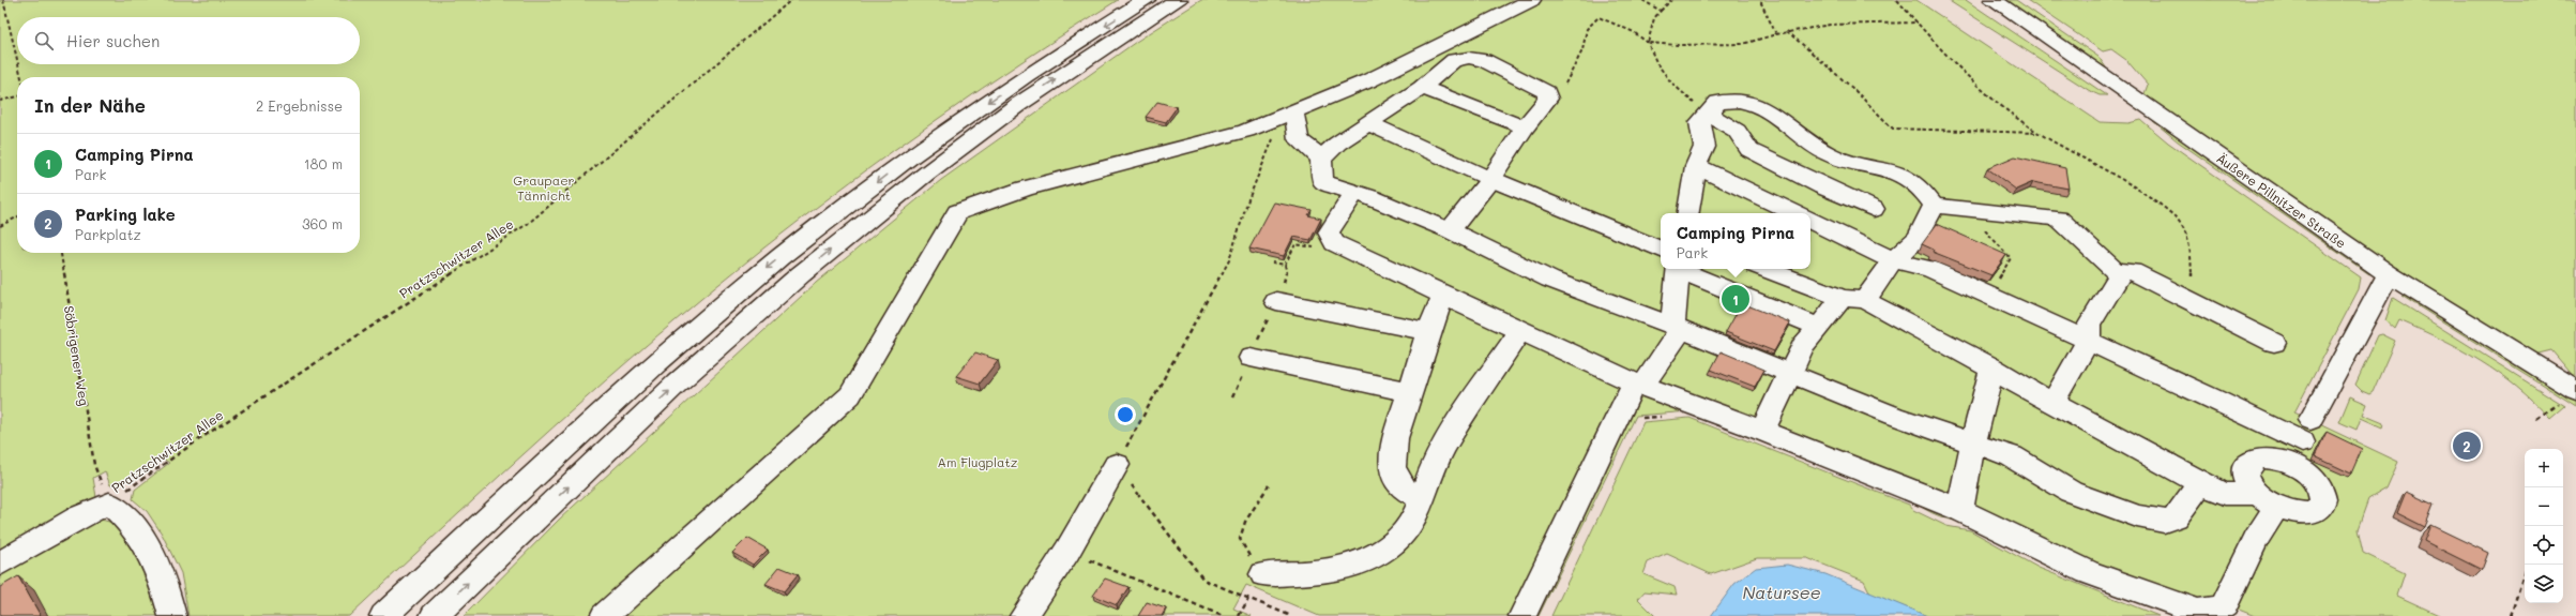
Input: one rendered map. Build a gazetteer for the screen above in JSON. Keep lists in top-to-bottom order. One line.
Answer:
{"streets":{"main road":["Äußere Pillnitzer Straße"],"path":["Pratzschwitzer Allee","Söbrigener Weg"]},"water":["Natursee"],"parks":["Graupaer Tännicht","Am Flugplatz"],"page":{"search":"Hier suchen","heading":["In der Nähe","2 Ergebnisse"],"list":[{"mark":"1","name":"Camping Pirna","note":"Park","value":"180 m"},{"mark":"2","name":"Parking lake","note":"Parkplatz","value":"360 m"}],"popup":["Camping Pirna","Park"],"pins":["1","2"],"map_buttons":["+","−"]}}
